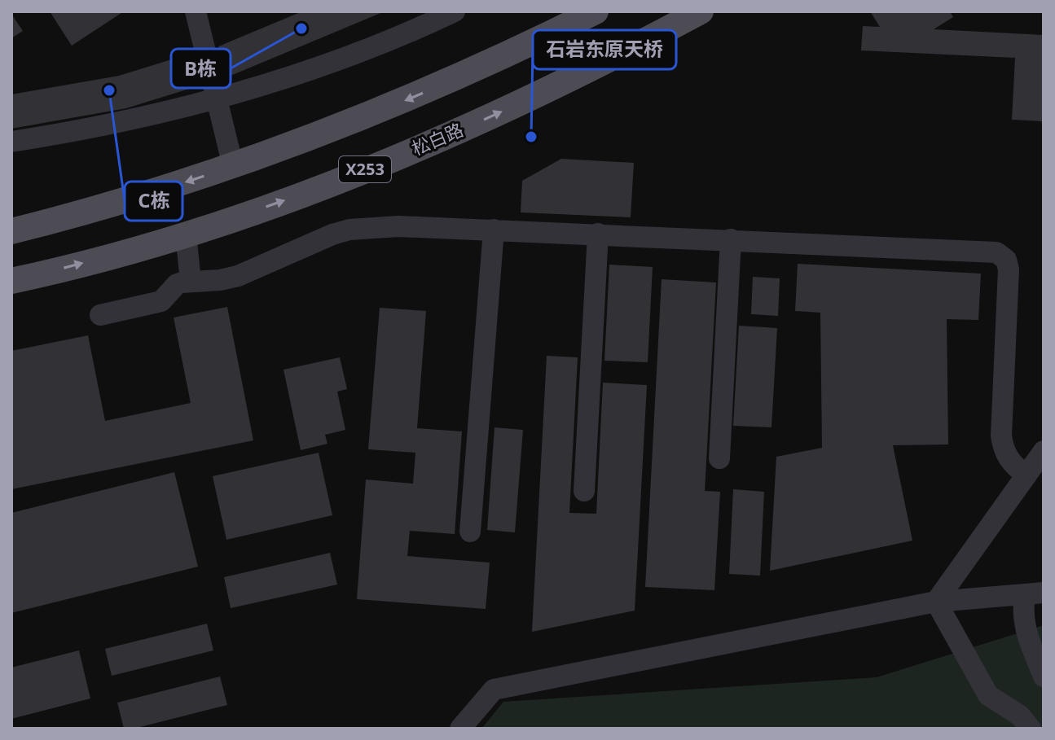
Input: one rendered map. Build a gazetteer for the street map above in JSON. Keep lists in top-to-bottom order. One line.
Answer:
{"streets":{"main road":["松白路","X253"]},"places":["B栋","C栋","石岩东原天桥"]}
